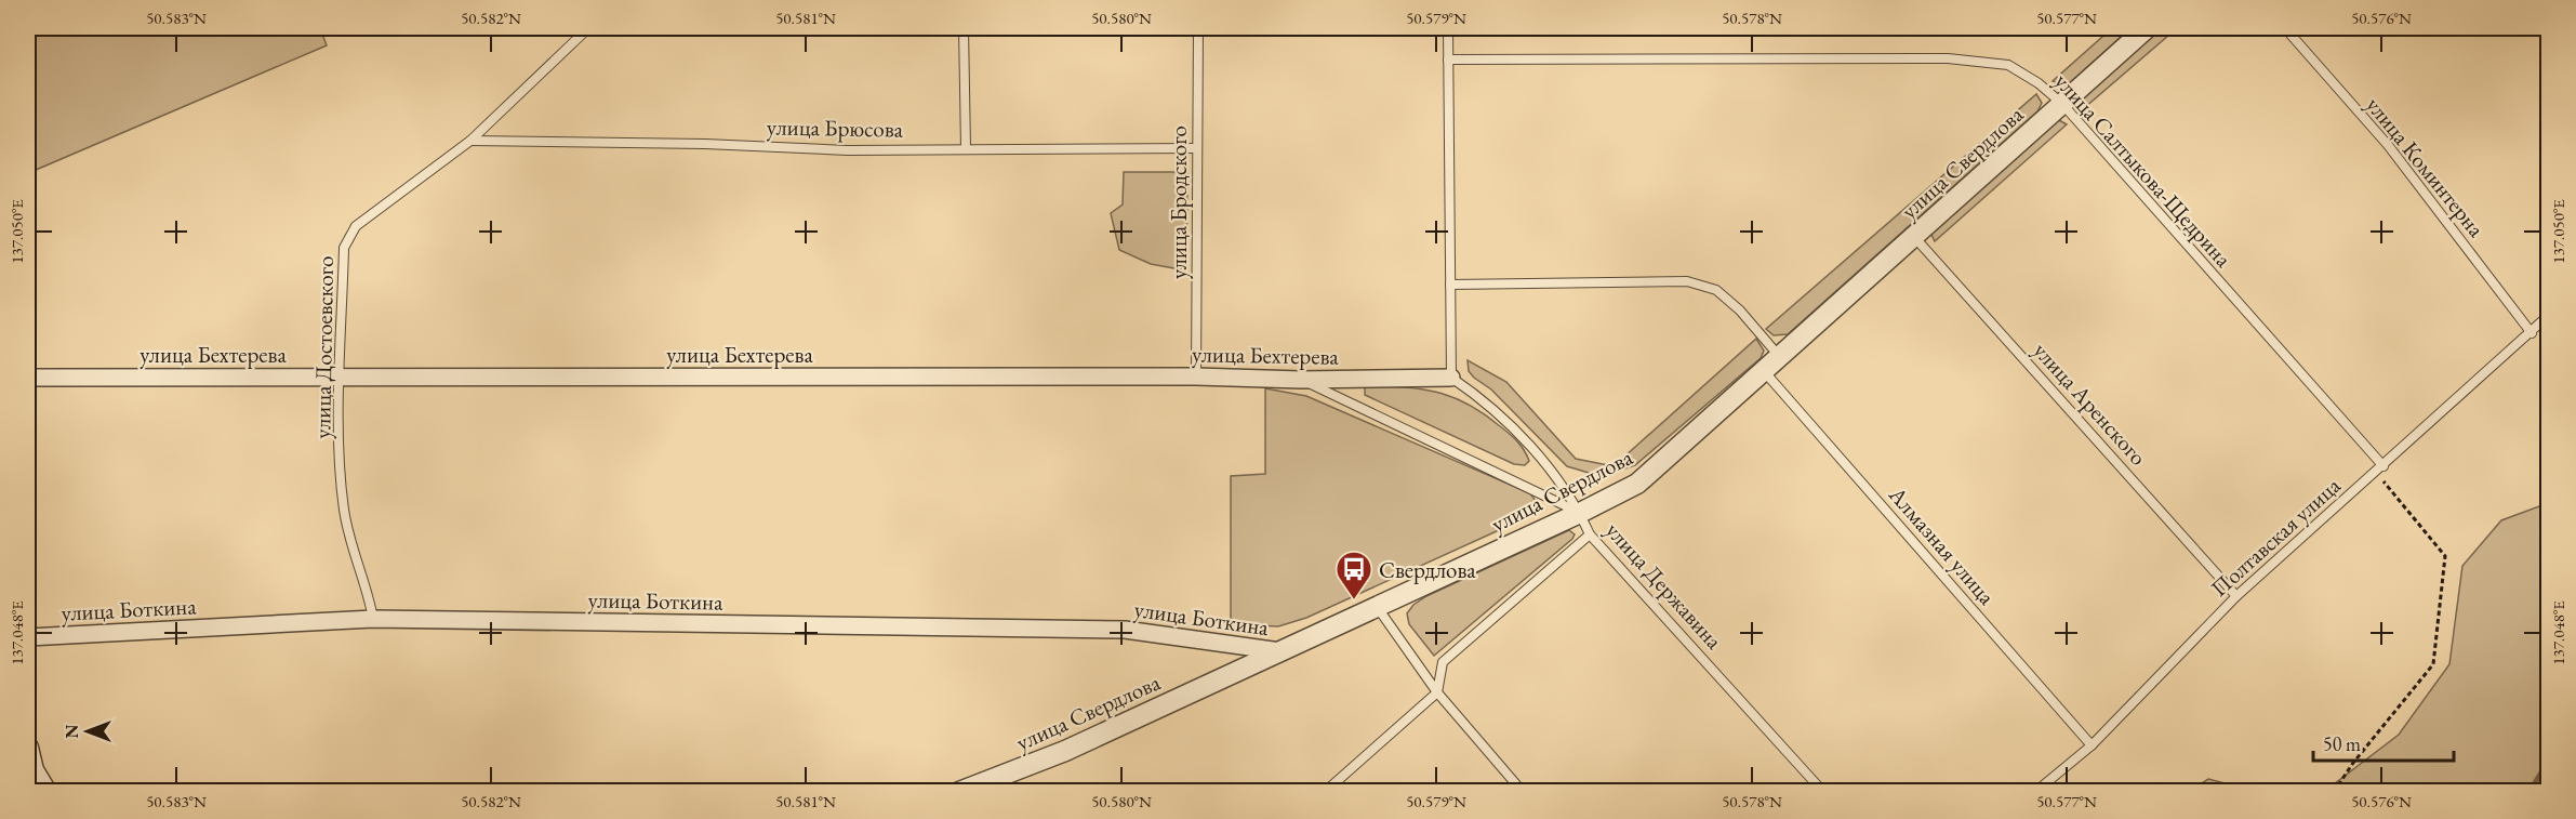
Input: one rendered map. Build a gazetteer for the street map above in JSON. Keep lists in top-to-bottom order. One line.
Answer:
{"streets":{"street":["улица Свердлова","улица Бехтерева","улица Боткина"],"lane":["улица Брюсова","улица Коминтерна","улица Салтыкова-Щедрина","улица Бродского","улица Достоевского","улица Аренского","Полтавская улица","Алмазная улица","улица Державина"]},"crossings":[["улица Брюсова","улица Бродского"],["улица Брюсова","улица Достоевского"],["улица Свердлова","улица Салтыкова-Щедрина"],["улица Свердлова","улица Аренского"],["улица Свердлова","Алмазная улица"],["улица Свердлова","улица Державина"],["улица Свердлова","улица Боткина"],["улица Коминтерна","Полтавская улица"],["улица Салтыкова-Щедрина","Полтавская улица"],["улица Бродского","улица Бехтерева"],["улица Достоевского","улица Бехтерева"],["улица Достоевского","улица Боткина"],["улица Бехтерева","улица Державина"],["улица Аренского","Полтавская улица"],["Полтавская улица","Алмазная улица"]],"places":{"bus stop":["Свердлова"]},"scale_bar":"50 m","north":"left","coordinates":["50.583°N","50.582°N","50.581°N","50.580°N","50.579°N","50.578°N","50.577°N","50.576°N","137.050°E","137.048°E"]}
